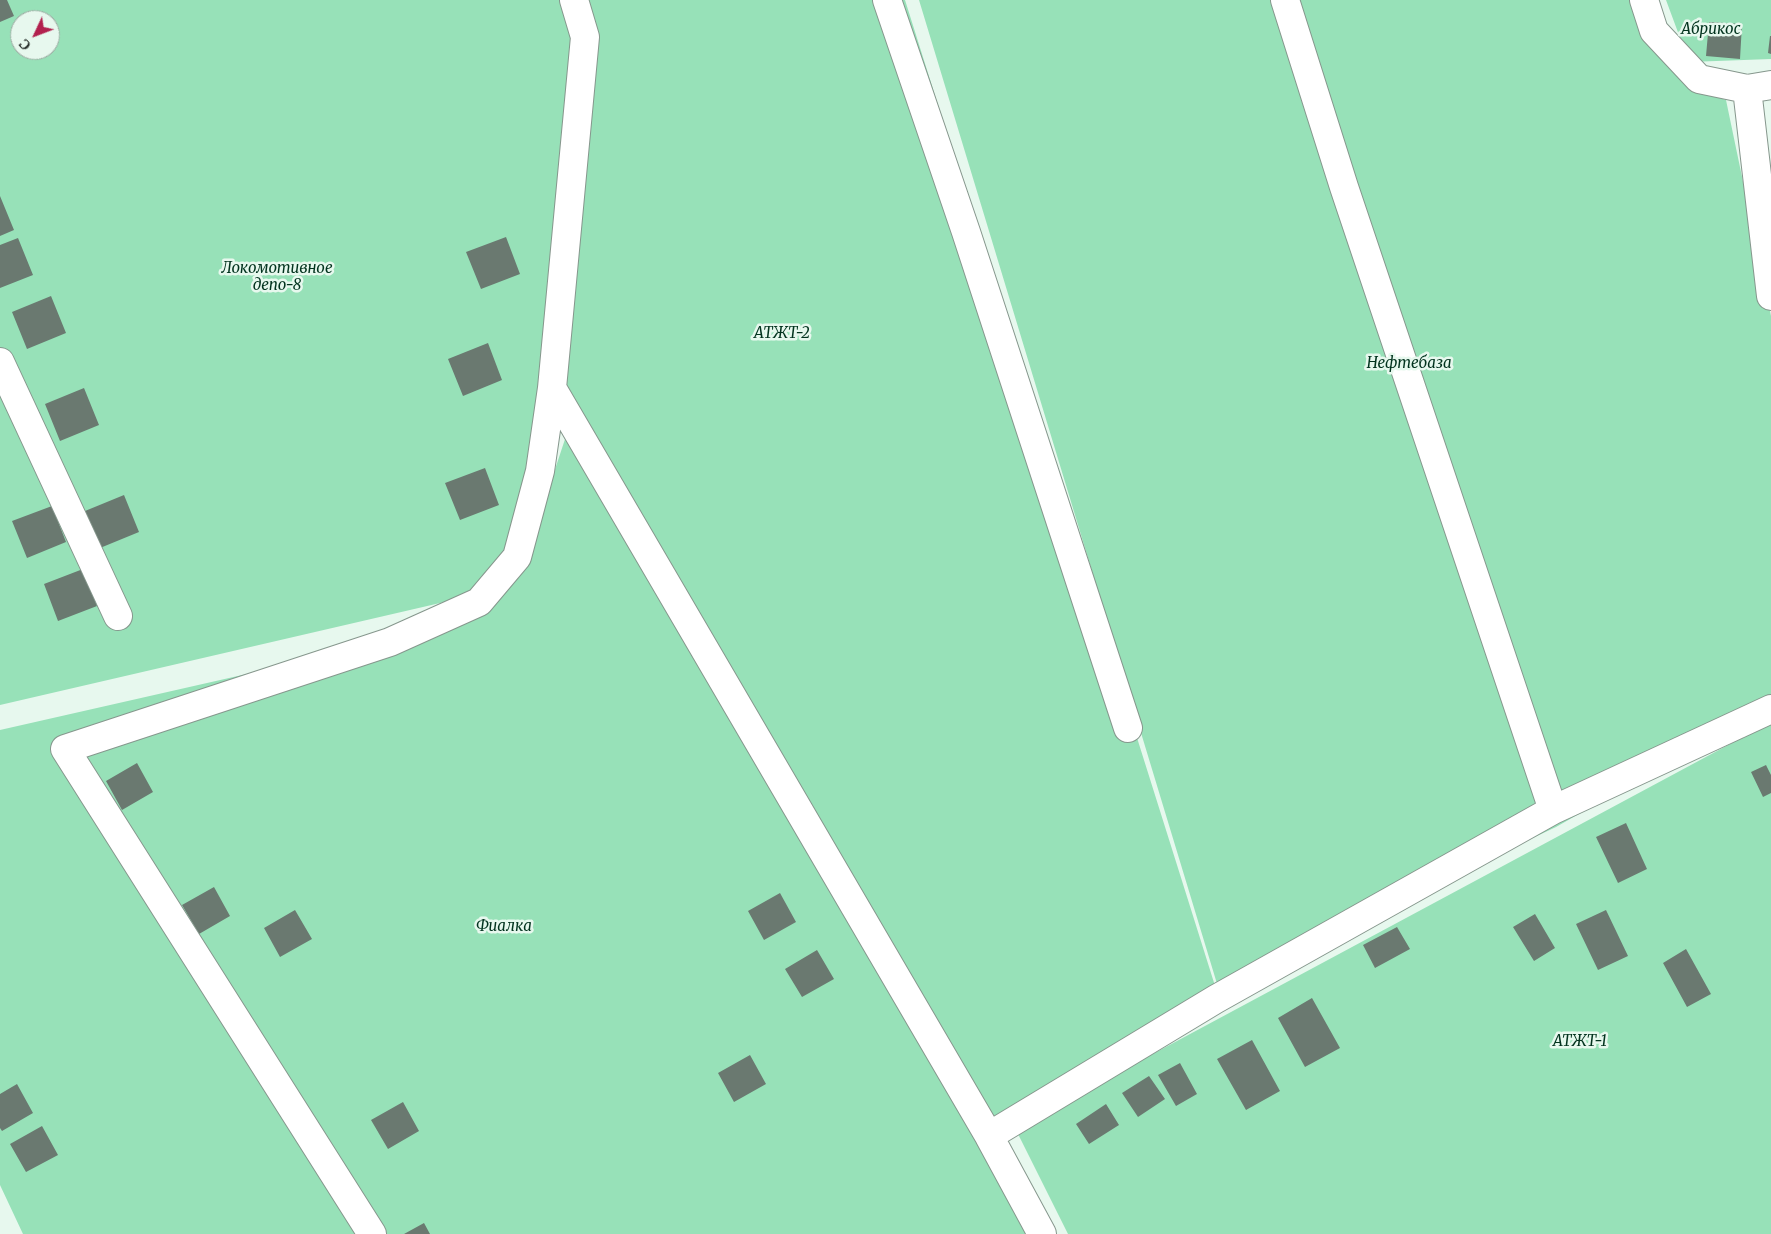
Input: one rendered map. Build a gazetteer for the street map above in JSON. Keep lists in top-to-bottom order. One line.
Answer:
{"parks":["Абрикос","Локомотивное депо-8","АТЖТ-2","Нефтебаза","Фиалка","АТЖТ-1"],"north":"bottom left"}
